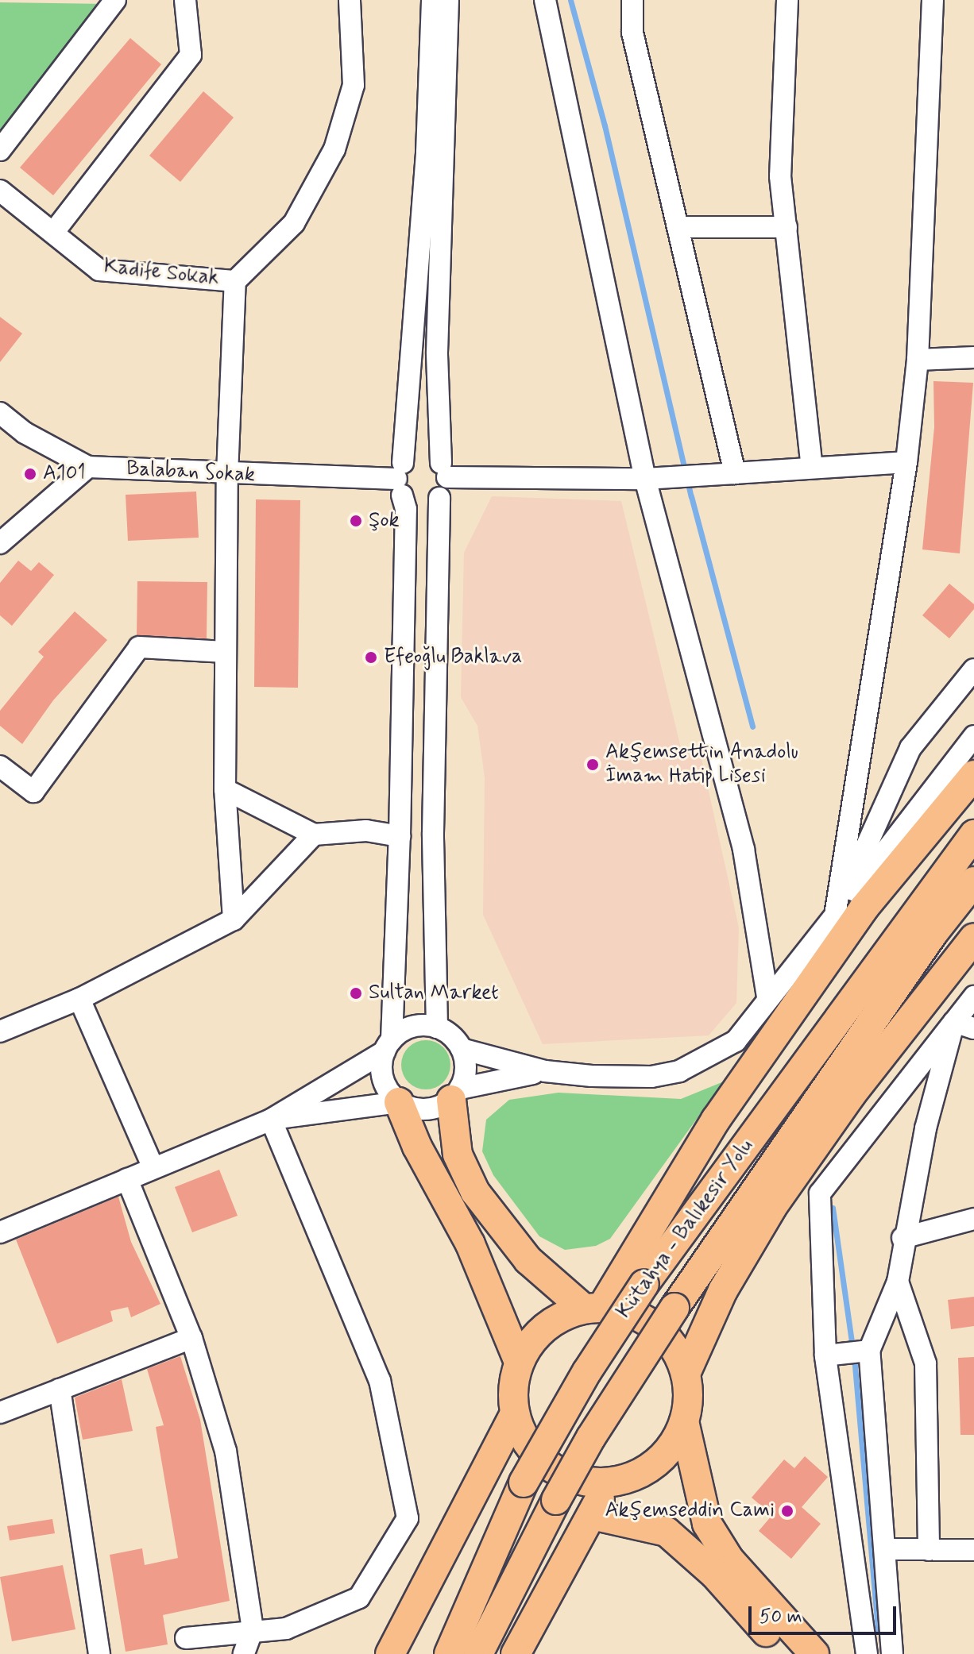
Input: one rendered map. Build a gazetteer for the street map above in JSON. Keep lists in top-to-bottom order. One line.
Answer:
{"streets":{"highway":["Kütahya - Balıkesir Yolu"],"street":["Kadife Sokak","Balaban Sokak"]},"places":["A101","Şok","Efeoğlu Baklava","Akşemsettin Anadolu İmam Hatip Lisesi","Sultan Market","Akşemseddin Cami"],"scale_bar":"50 m"}
